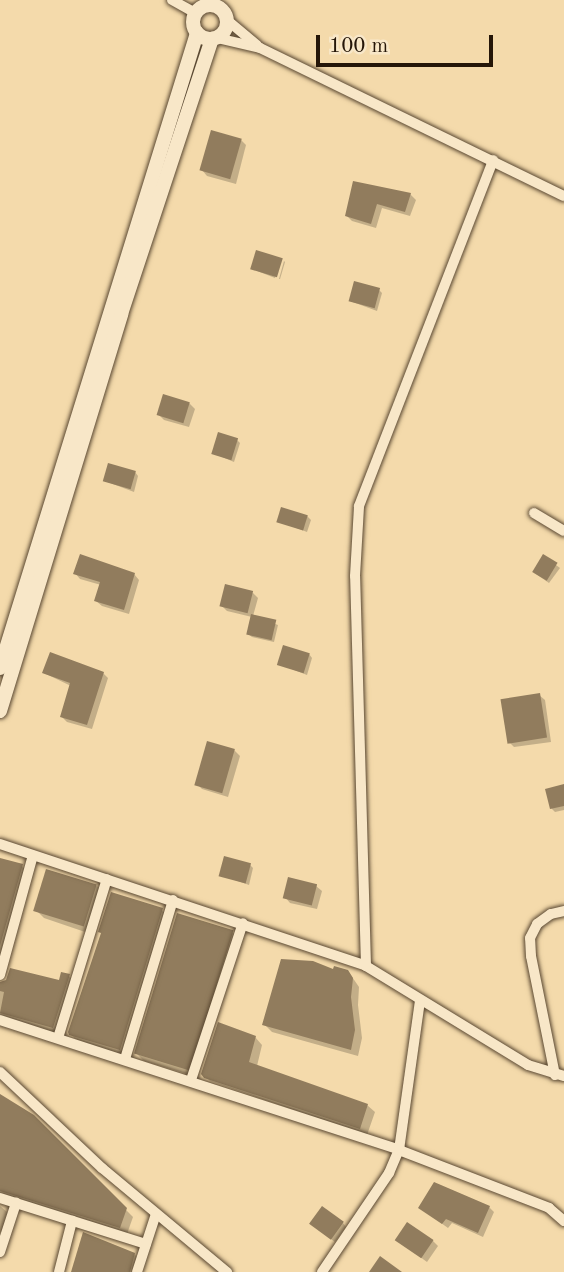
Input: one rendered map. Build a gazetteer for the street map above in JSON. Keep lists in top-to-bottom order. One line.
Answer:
{"scale_bar":"100 m"}
